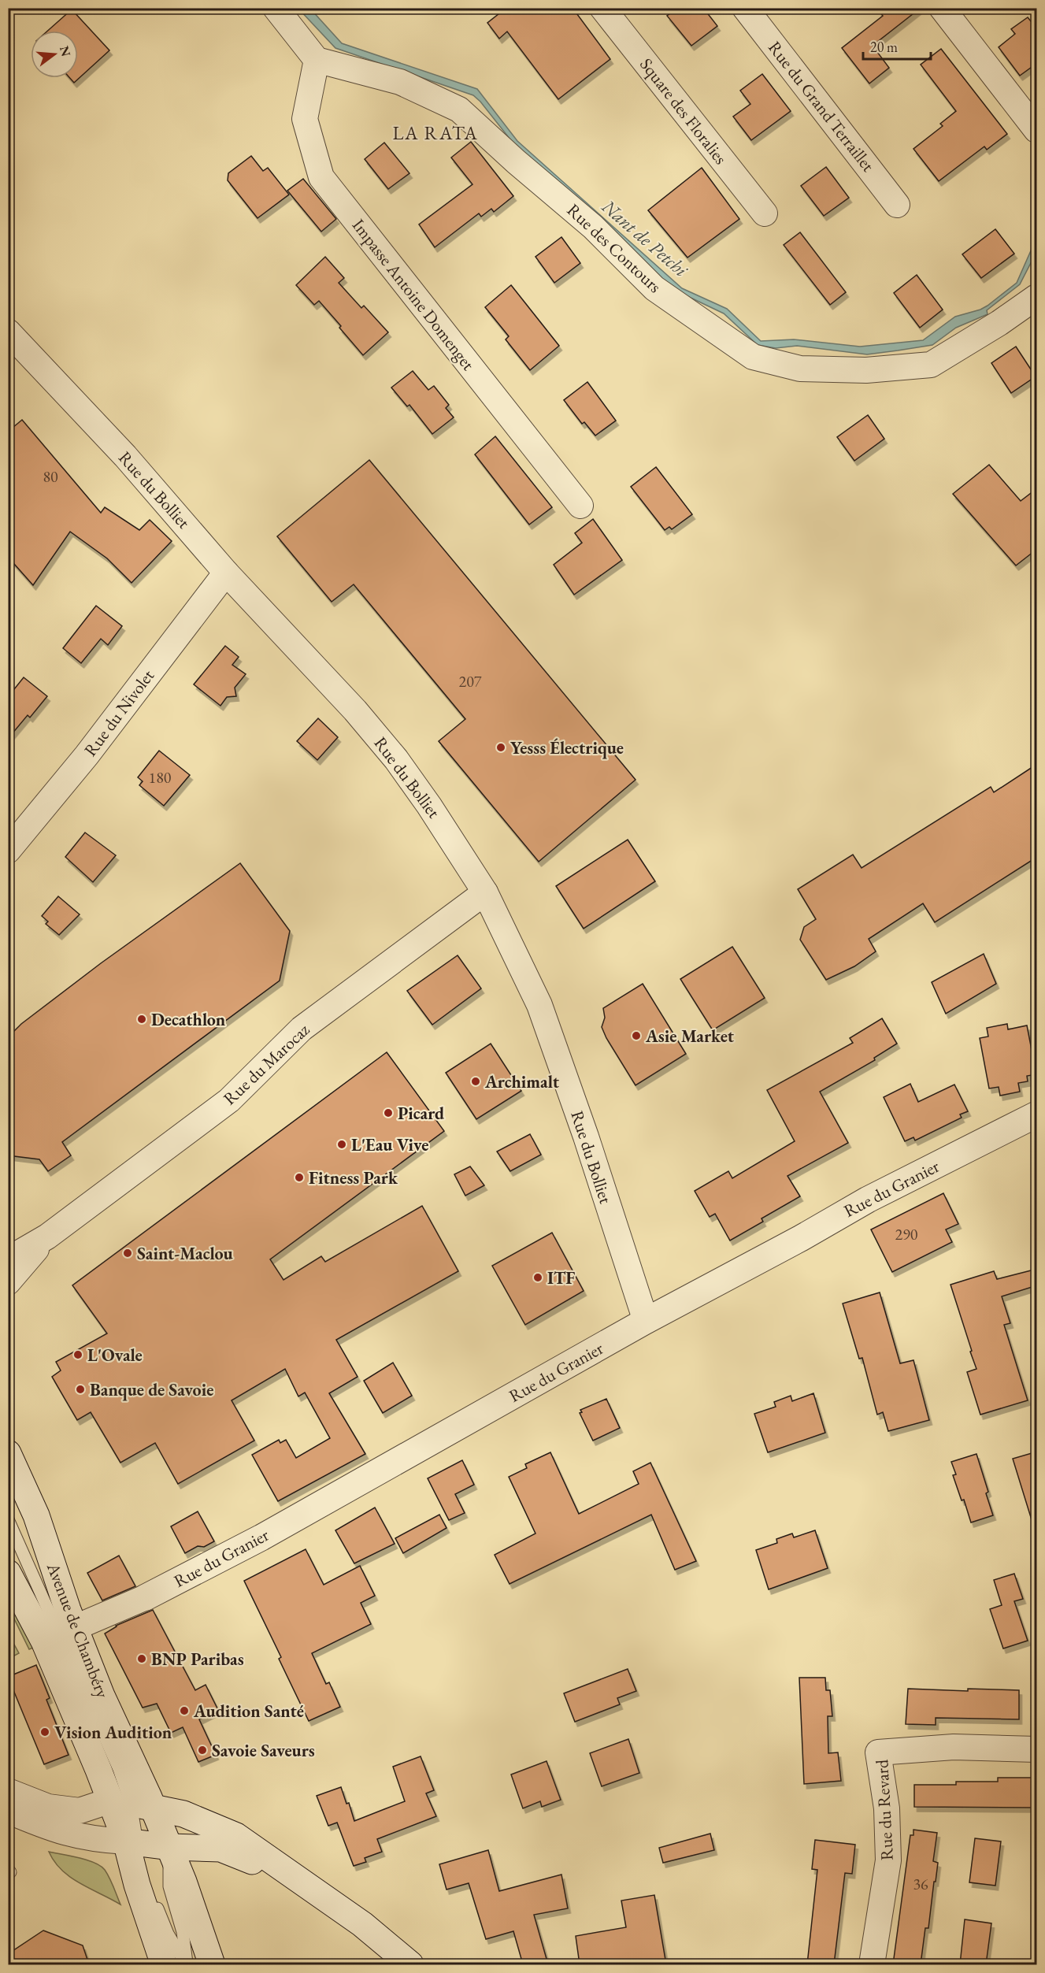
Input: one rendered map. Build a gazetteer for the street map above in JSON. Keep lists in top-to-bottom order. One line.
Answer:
{"streets":{"main road":["Rue du Granier","Avenue de Chambéry"],"street":["Rue du Grand Terraillet","Square des Floralies","Rue des Contours","Impasse Antoine Domenget","Rue du Bolliet","Rue du Nivolet","Rue du Marocaz","Rue du Revard"]},"crossings":[["Rue des Contours","Impasse Antoine Domenget"],["Rue du Bolliet","Rue du Nivolet"],["Rue du Bolliet","Rue du Marocaz"],["Rue du Bolliet","Rue du Granier"],["Rue du Granier","Avenue de Chambéry"]],"districts":["LA RATA"],"water":["Nant de Petchi"],"places":["Yesss Électrique","Decathlon","Asie Market","Archimalt","Picard","L'Eau Vive","Fitness Park","Saint-Maclou","ITF","L'Ovale","Banque de Savoie","BNP Paribas","Audition Santé","Vision Audition","Savoie Saveurs"],"house_numbers":["80","207","180","290","36"],"scale_bar":"20 m","north":"right"}
